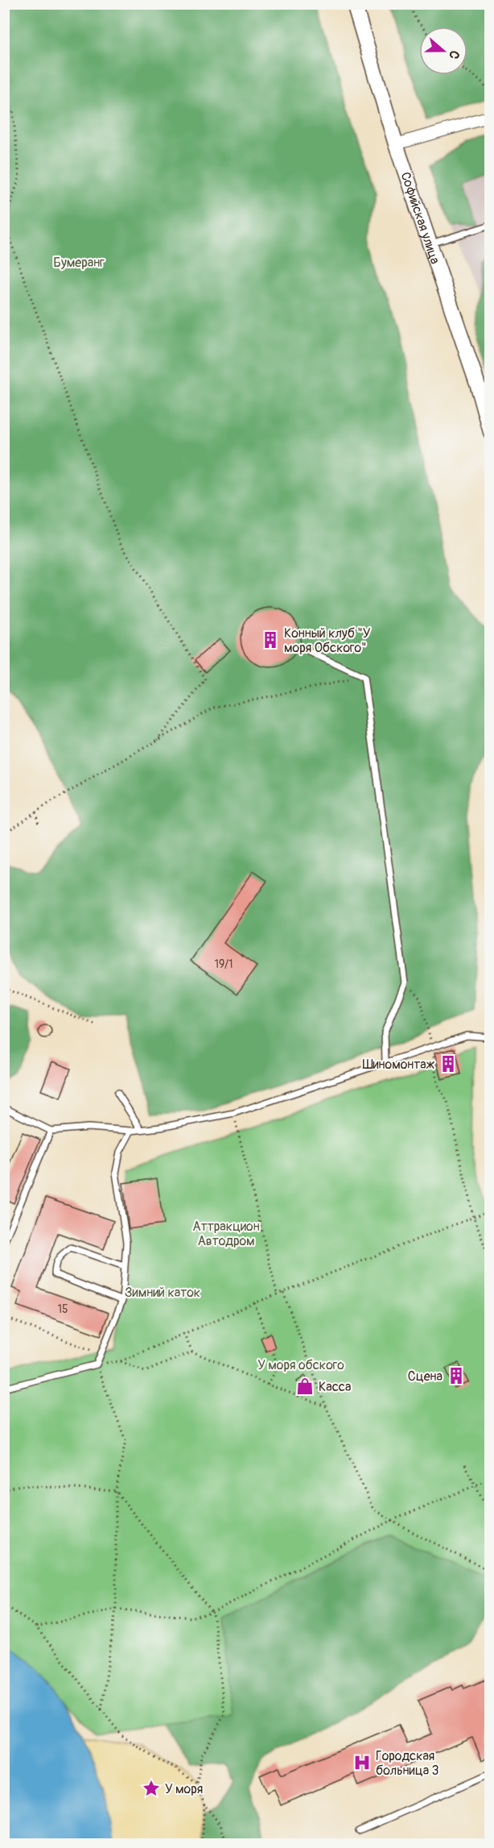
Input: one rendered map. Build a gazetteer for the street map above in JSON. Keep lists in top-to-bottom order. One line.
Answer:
{"streets":{"main road":["Софийская улица"]},"parks":["Бумеранг","Аттракцион Автодром","Зимний каток","У моря обского"],"places":{"building":["Конный клуб \"У моря Обского\"","Шиномонтаж","Сцена"],"shop":["Касса"],"hospital":["Городская больница 3"],"place":["У моря"]},"house_numbers":["19/1","15"],"north":"right"}
